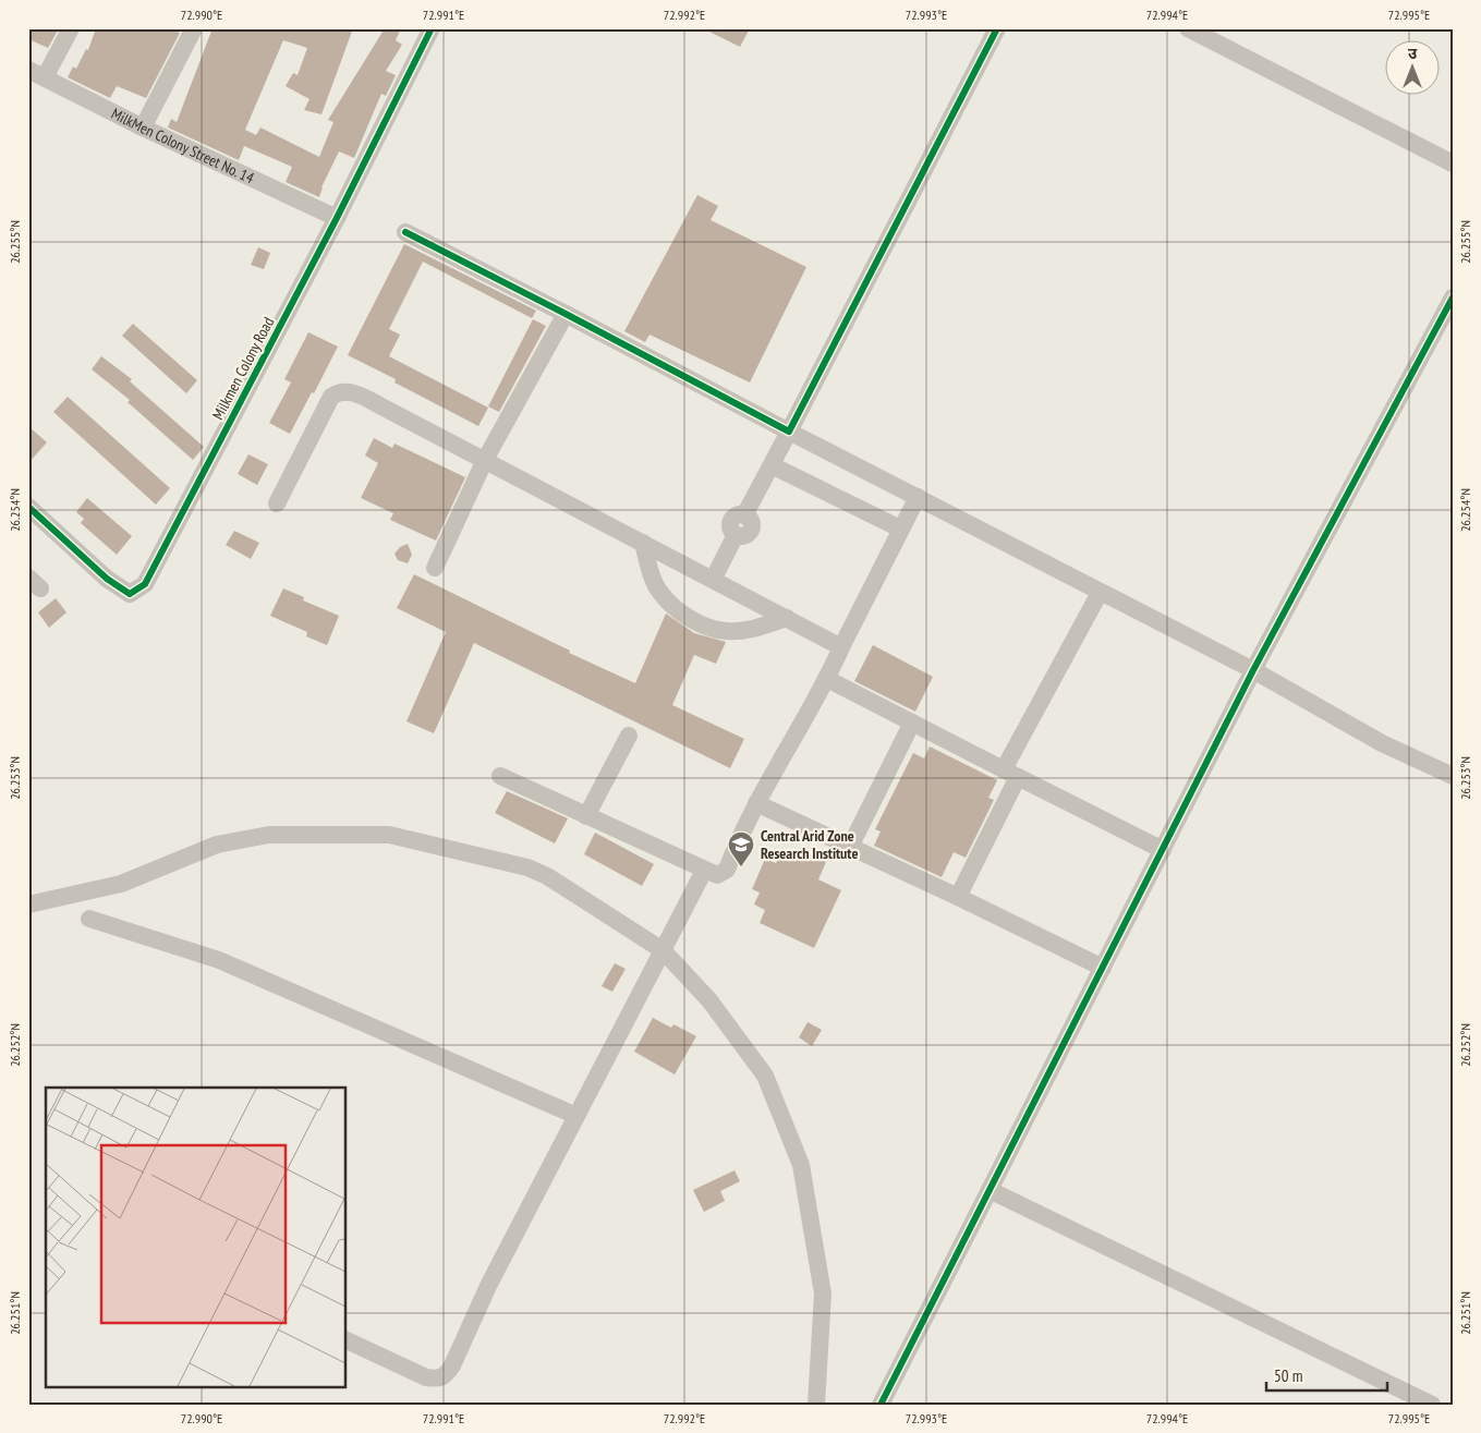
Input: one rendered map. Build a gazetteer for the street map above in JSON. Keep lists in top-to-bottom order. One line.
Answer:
{"streets":{"street":["MilkMen Colony Street No. 14","Milkmen Colony Road"]},"crossings":[["MilkMen Colony Street No. 14","Milkmen Colony Road"]],"places":{"school or university":["Central Arid Zone Research Institute"]},"scale_bar":"50 m","north":"top","coordinates":["72.990°E","72.991°E","72.992°E","72.993°E","72.994°E","72.995°E","26.255°N","26.254°N","26.253°N","26.252°N","26.251°N"]}
